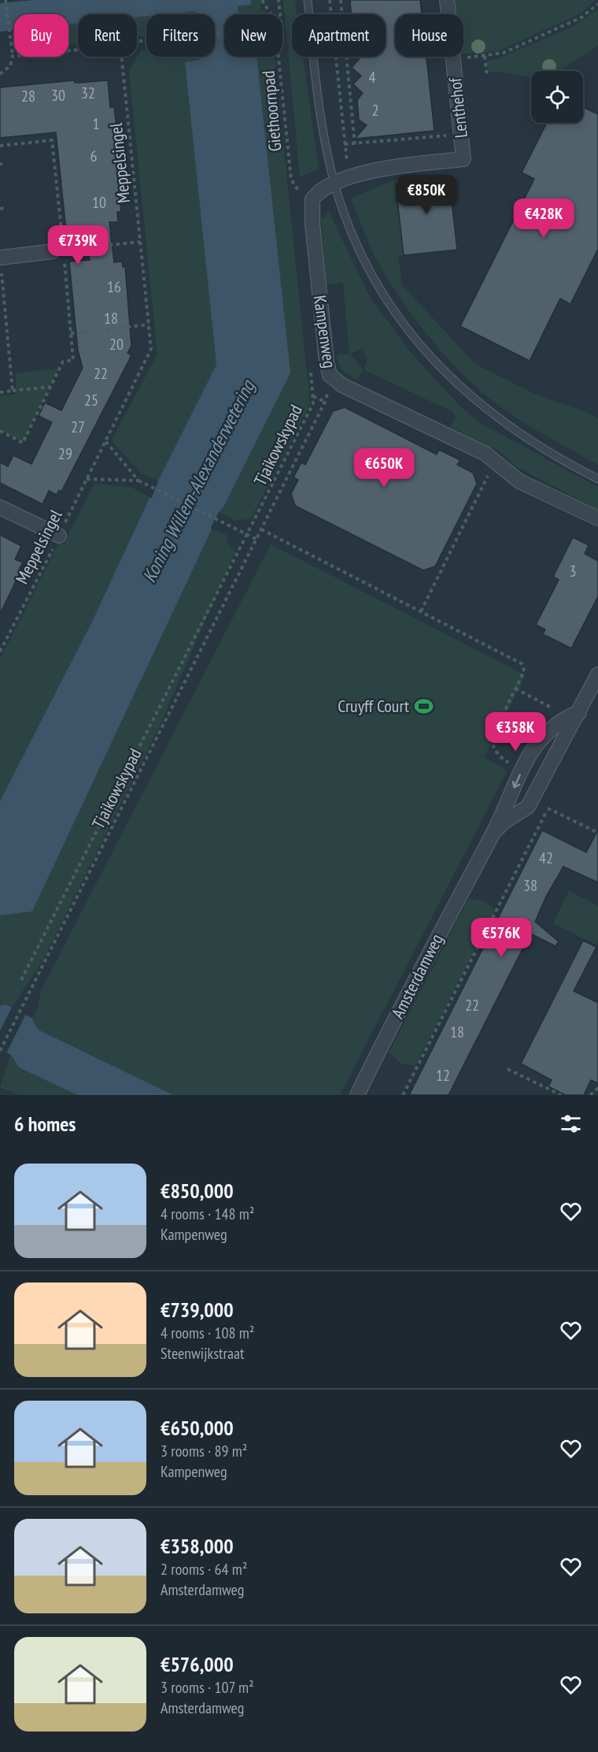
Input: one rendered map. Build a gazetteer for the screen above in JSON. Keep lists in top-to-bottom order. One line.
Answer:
{"streets":{"street":["Lenthehof","Kampenweg","Amsterdamweg"],"path":["Giethoornpad","Meppelsingel","Tjaikowskypad"]},"crossings":[["Giethoornpad","Kampenweg"],["Kampenweg","Tjaikowskypad"]],"water":["Koning Willem-Alexanderwetering"],"places":{"sports":["Cruyff Court"]},"house_numbers":["4","32","30","28","2","1","6","10","16","18","20","22","25","27","29","3","42","38","22","18","12"],"page":{"chip":["Buy","Rent","Filters","New","Apartment","House"],"price":["€850K","€428K","€739K","€650K","€358K","€576K"],"heading":"6 homes","list":[{"name":"€850,000","note":"4 rooms · 148 m² · Kampenweg"},{"name":"€739,000","note":"4 rooms · 108 m² · Steenwijkstraat"},{"name":"€650,000","note":"3 rooms · 89 m² · Kampenweg"},{"name":"€358,000","note":"2 rooms · 64 m² · Amsterdamweg"},{"name":"€576,000","note":"3 rooms · 107 m² · Amsterdamweg"}]}}
